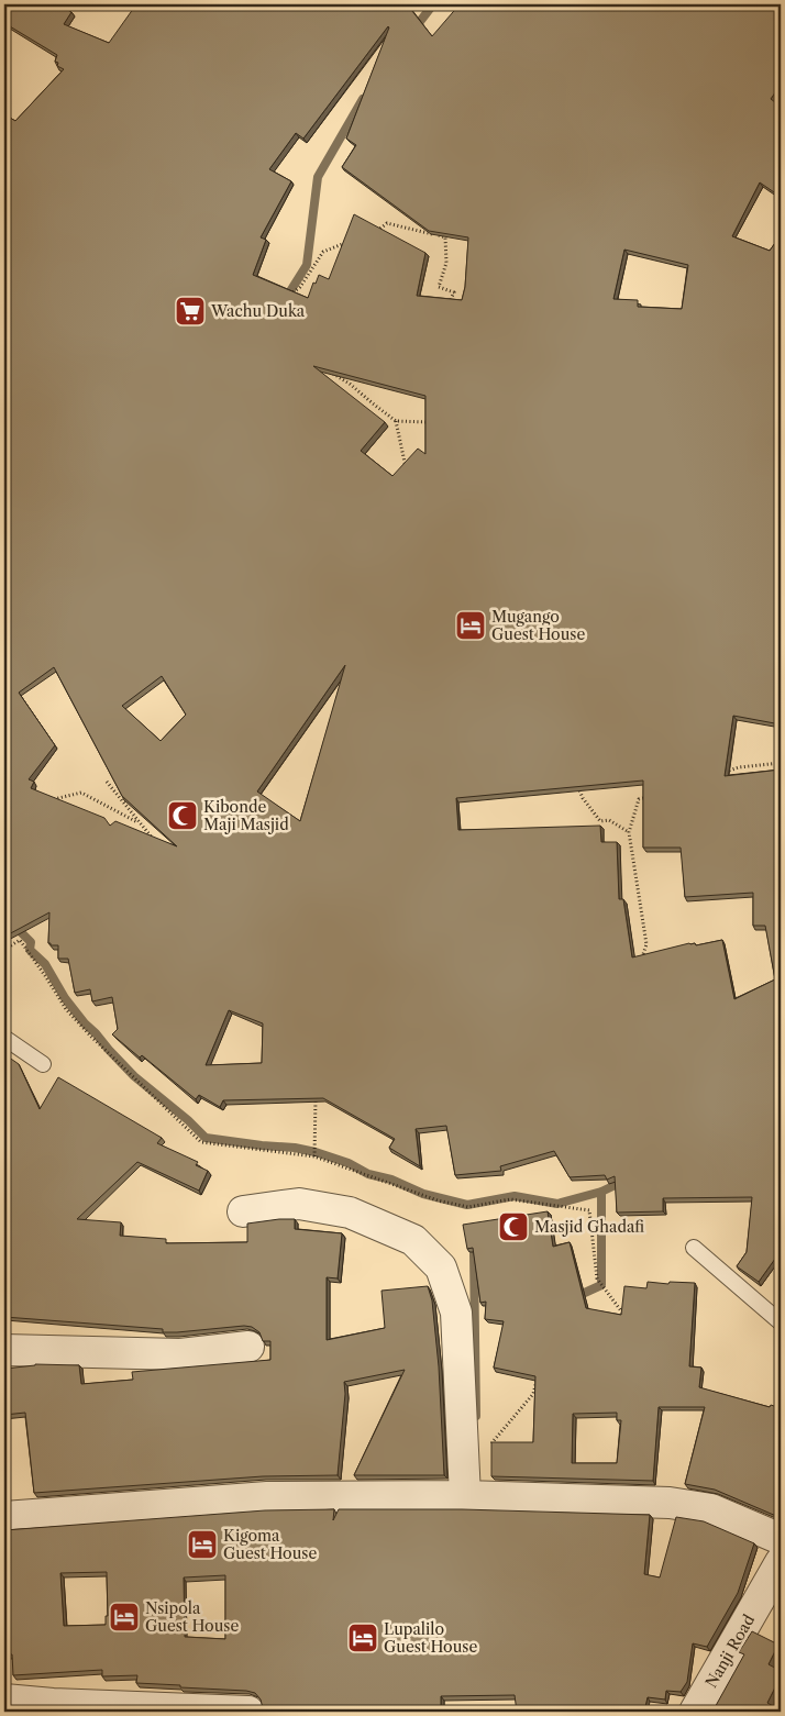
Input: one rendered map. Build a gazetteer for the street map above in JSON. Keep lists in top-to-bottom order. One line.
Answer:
{"streets":{"street":["Nanji Road"]},"places":{"supermarket":["Wachu Duka"],"hotel":["Mugango Guest House","Kigoma Guest House","Nsipola Guest House","Lupalilo Guest House"],"mosque":["Kibonde Maji Masjid","Masjid Ghadafi"]}}
